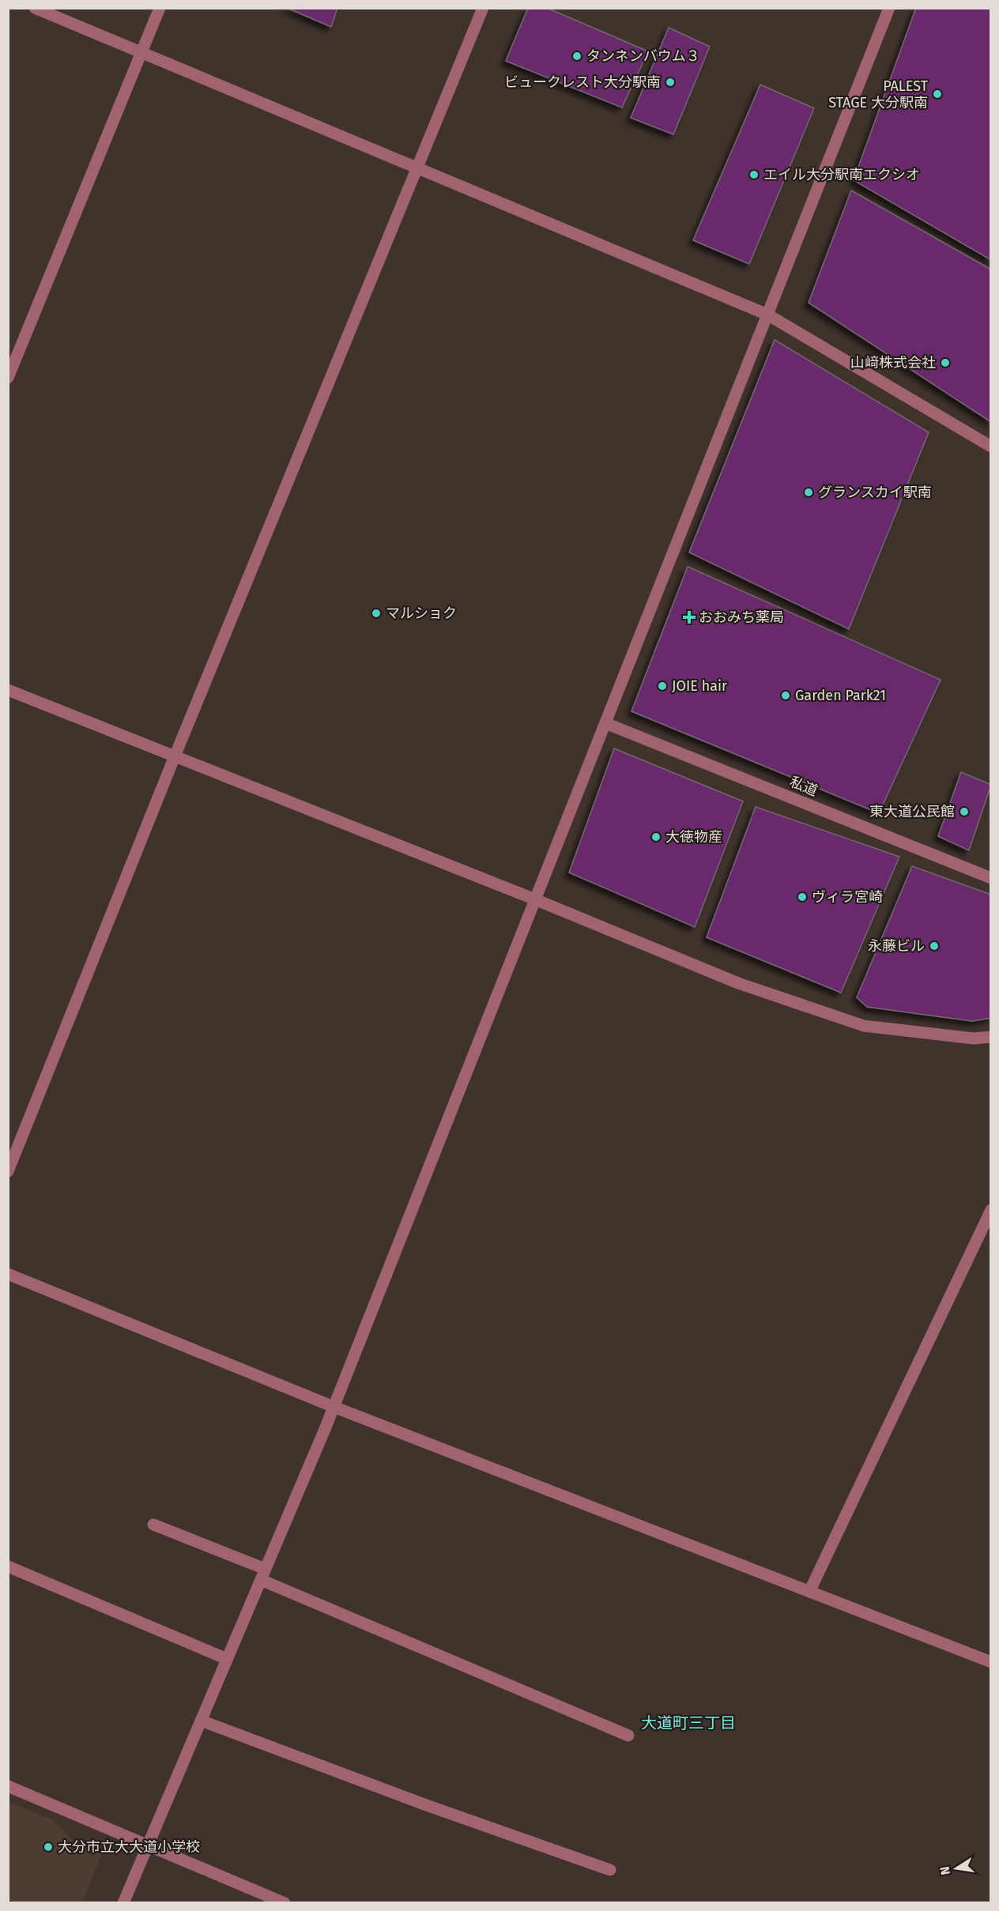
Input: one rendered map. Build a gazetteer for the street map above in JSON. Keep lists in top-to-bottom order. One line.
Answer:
{"streets":{"street":["私道"]},"districts":["大道町三丁目"],"places":{"other":["タンネンバウム３","ビュークレスト大分駅南","PALEST STAGE 大分駅南","エイル大分駅南エクシオ","山﨑株式会社","グランスカイ駅南","マルショク","JOIE hair","Garden Park21","東大道公民館","大徳物産","ヴィラ宮崎","永藤ビル","大分市立大大道小学校"],"health":["おおみち薬局"]},"north":"left"}
